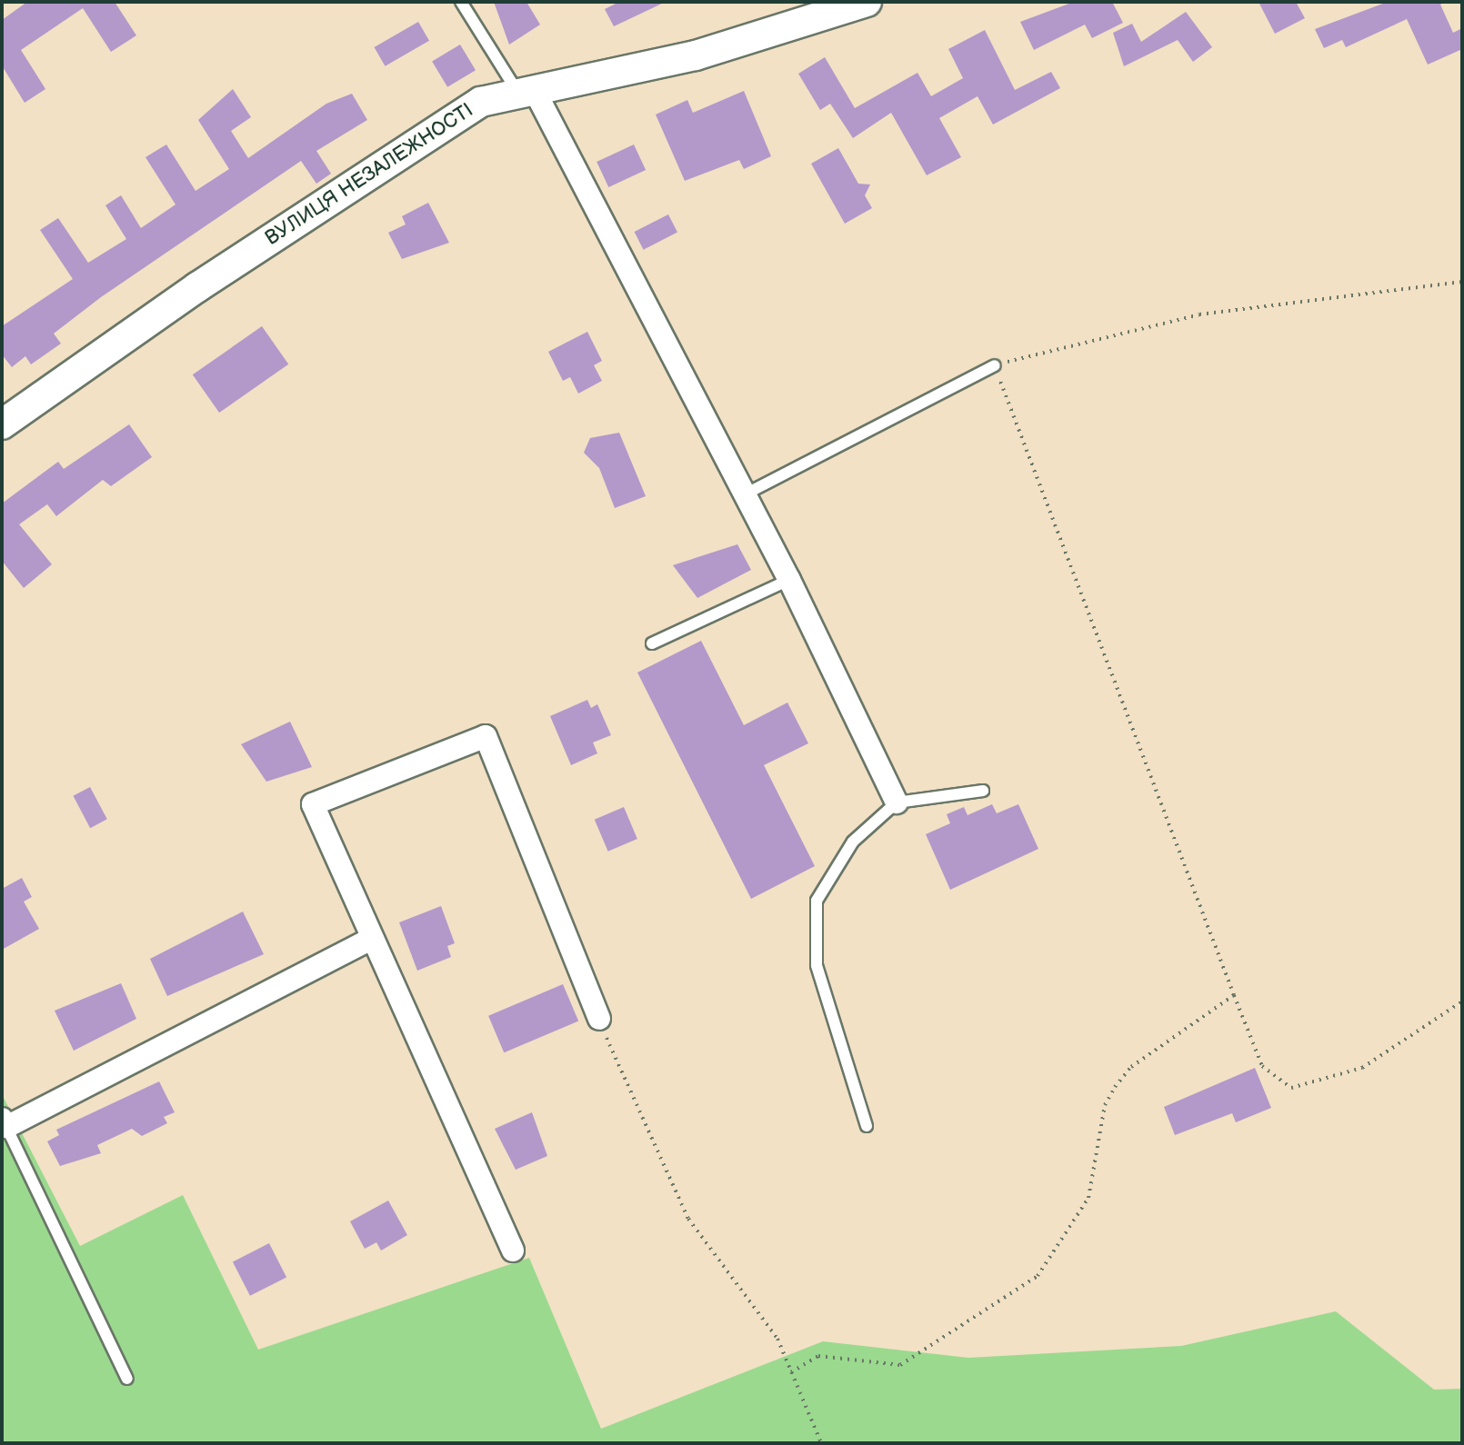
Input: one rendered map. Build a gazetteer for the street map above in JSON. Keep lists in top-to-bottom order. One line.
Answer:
{"streets":{"street":["ВУЛИЦЯ НЕЗАЛЕЖНОСТІ"]}}
